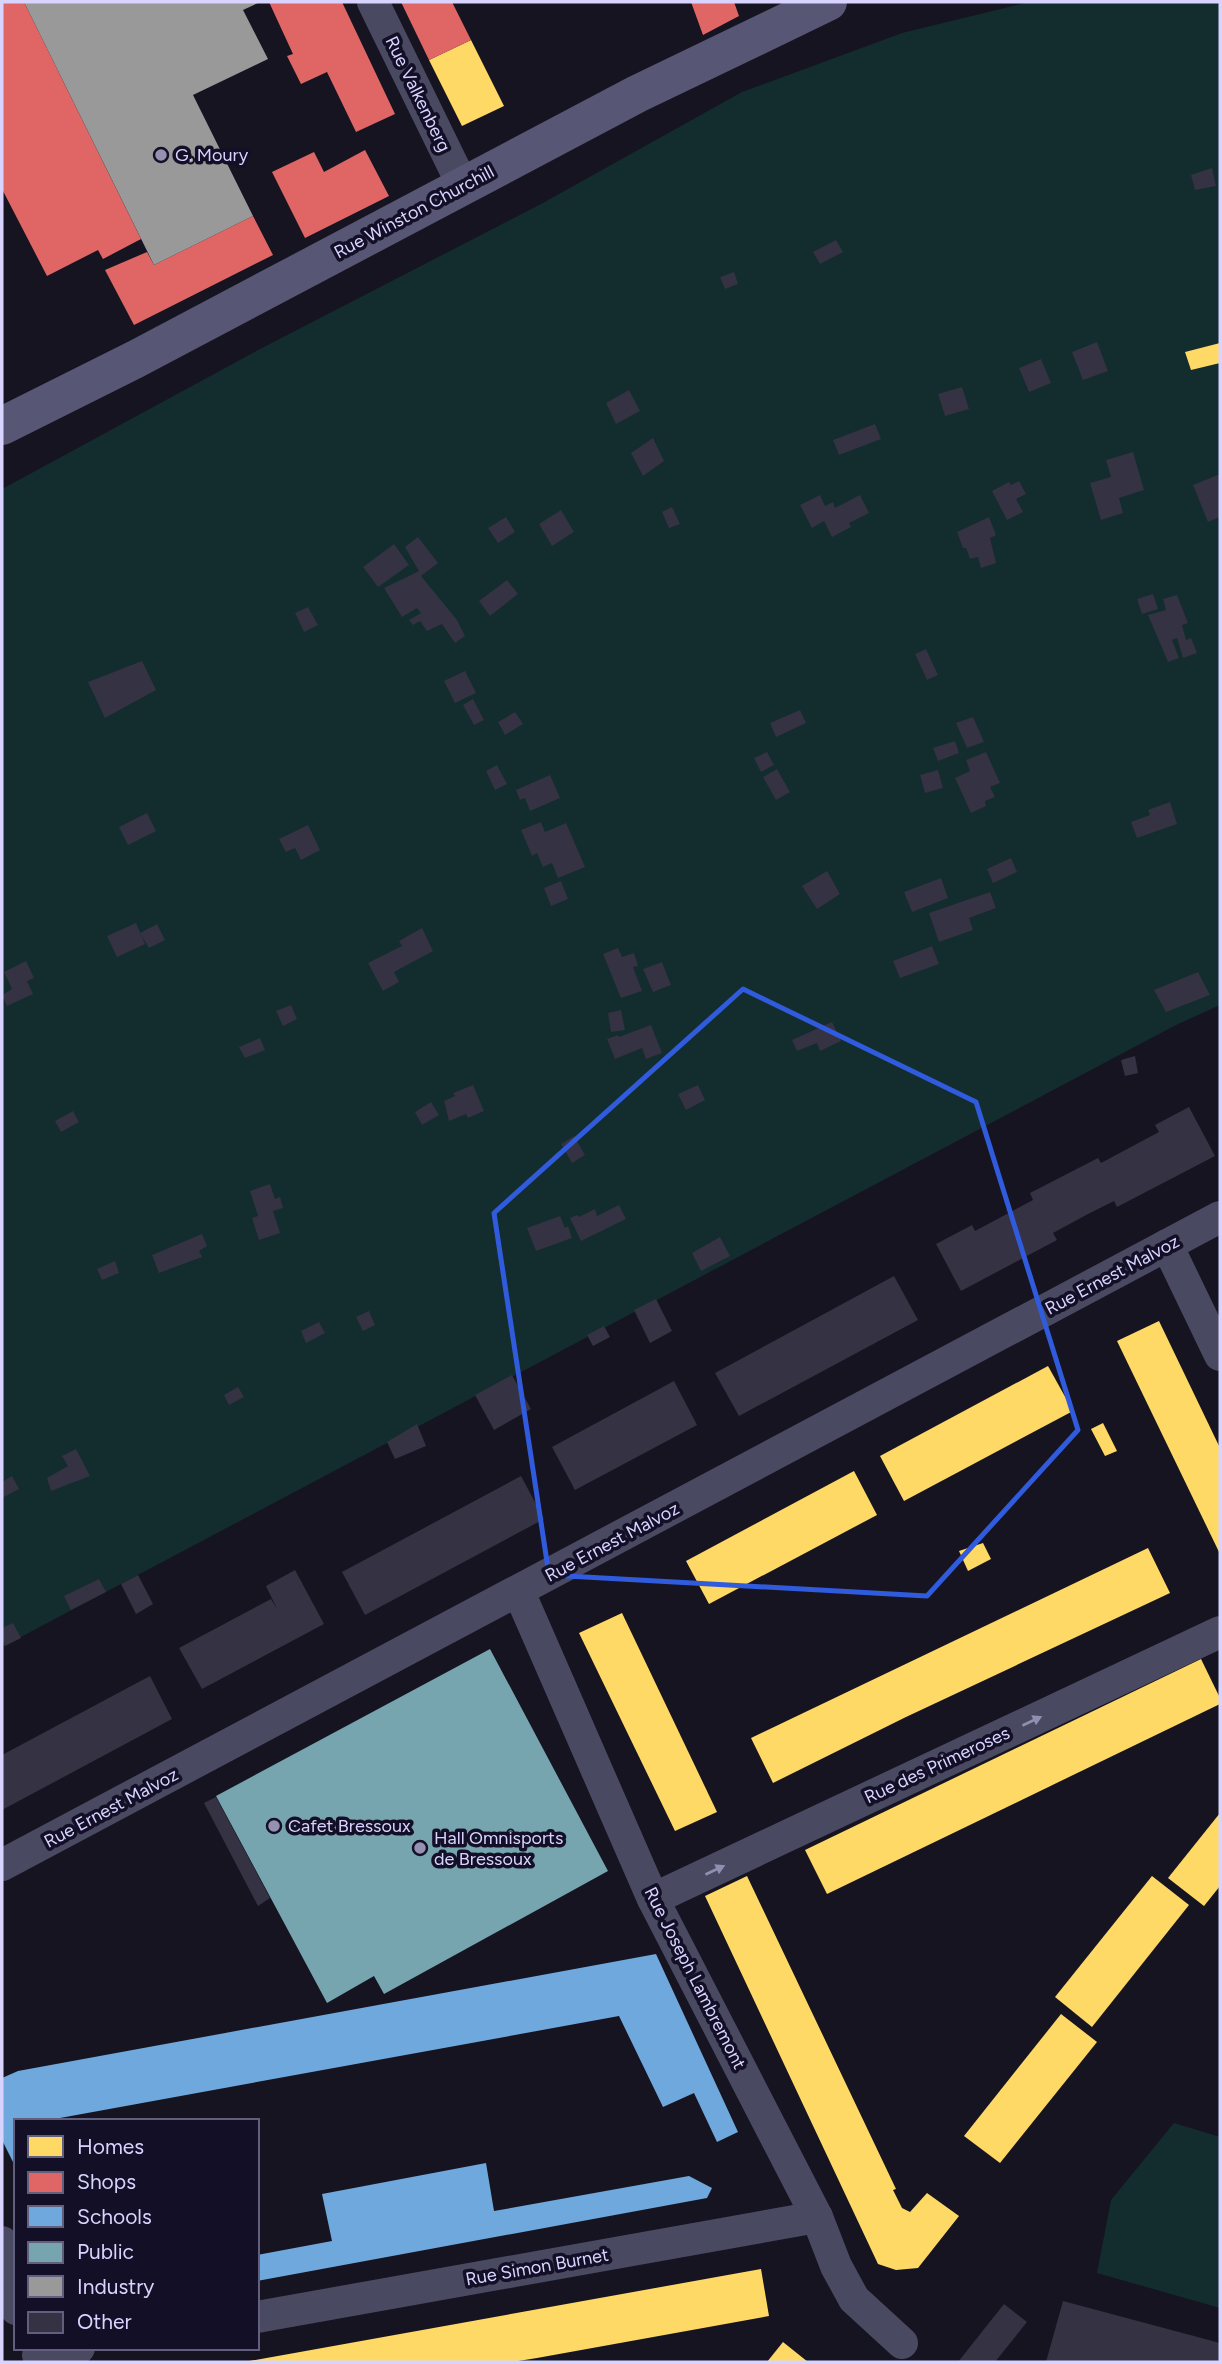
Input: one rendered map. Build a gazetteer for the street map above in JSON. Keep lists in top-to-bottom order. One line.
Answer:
{"streets":{"main road":["Rue Winston Churchill"],"street":["Rue Valkenberg","Rue Ernest Malvoz","Rue des Primeroses","Rue Joseph Lambremont","Rue Simon Burnet"]},"crossings":[["Rue Valkenberg","Rue Winston Churchill"],["Rue Ernest Malvoz","Rue Joseph Lambremont"],["Rue des Primeroses","Rue Joseph Lambremont"],["Rue Joseph Lambremont","Rue Simon Burnet"]],"one_way":["Rue des Primeroses"],"places":["G. Moury","Cafet Bressoux","Hall Omnisports de Bressoux"],"legend":["Homes","Shops","Schools","Public","Industry","Other"]}
